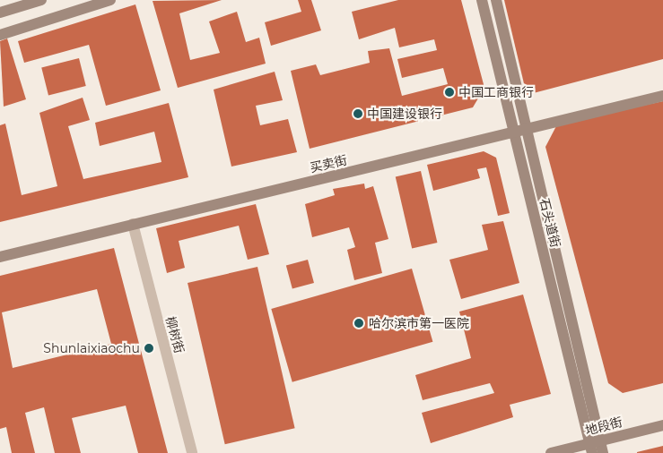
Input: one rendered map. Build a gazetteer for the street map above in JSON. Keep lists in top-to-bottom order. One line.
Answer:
{"streets":{"main road":["买卖街","石头道街","地段街"],"street":["柳树街"]},"crossings":[["买卖街","石头道街"],["买卖街","柳树街"],["石头道街","地段街"]],"places":["中国工商银行","中国建设银行","哈尔滨市第一医院","Shunlaixiaochu"]}
